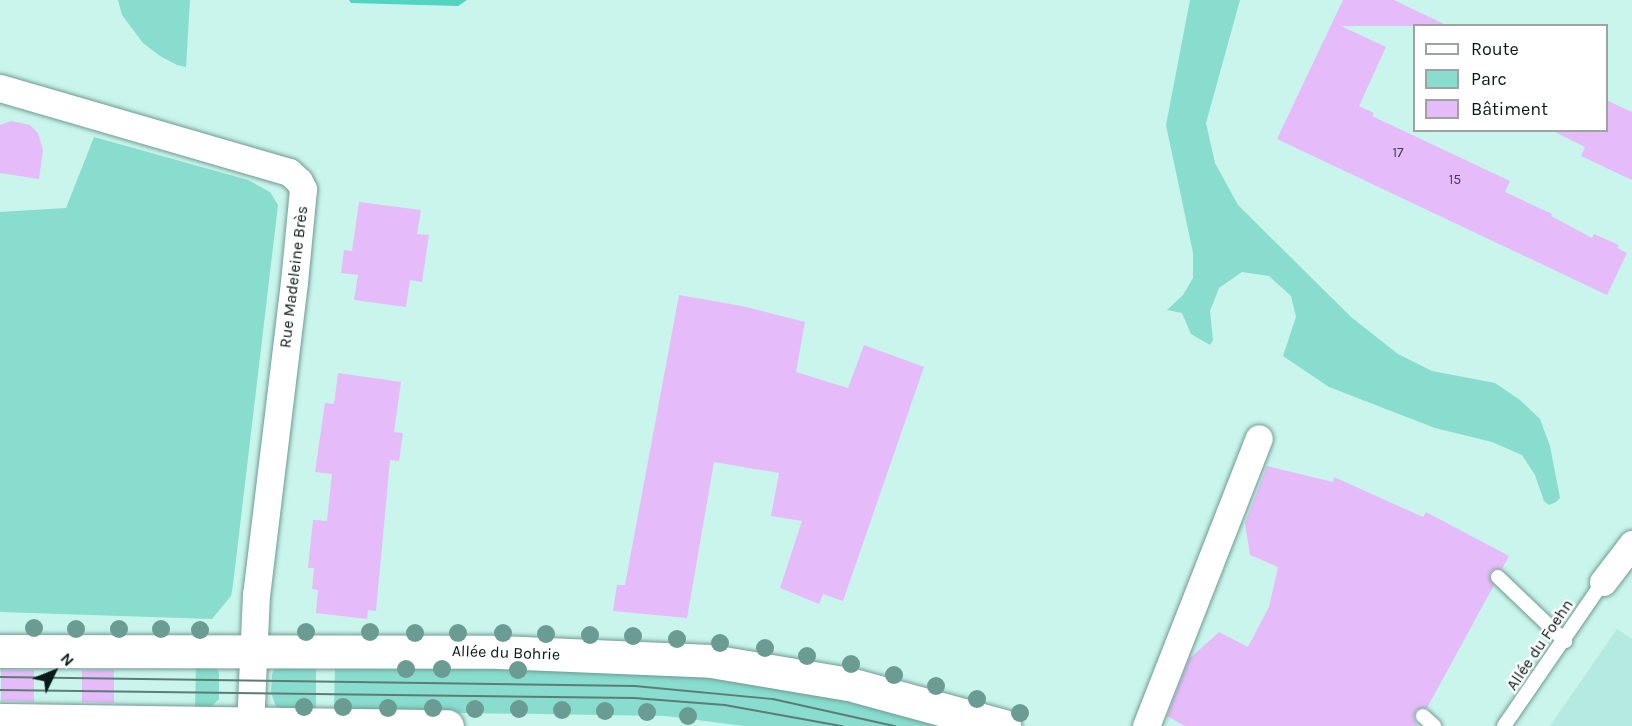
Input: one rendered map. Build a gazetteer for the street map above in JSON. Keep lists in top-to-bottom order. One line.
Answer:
{"streets":{"main road":["Allée du Bohrie"],"street":["Rue Madeleine Brès"],"lane":["Allée du Foehn"]},"crossings":[["Rue Madeleine Brès","Allée du Bohrie"]],"house_numbers":["17","15"],"legend":["Route","Parc","Bâtiment"],"north":"top right"}
